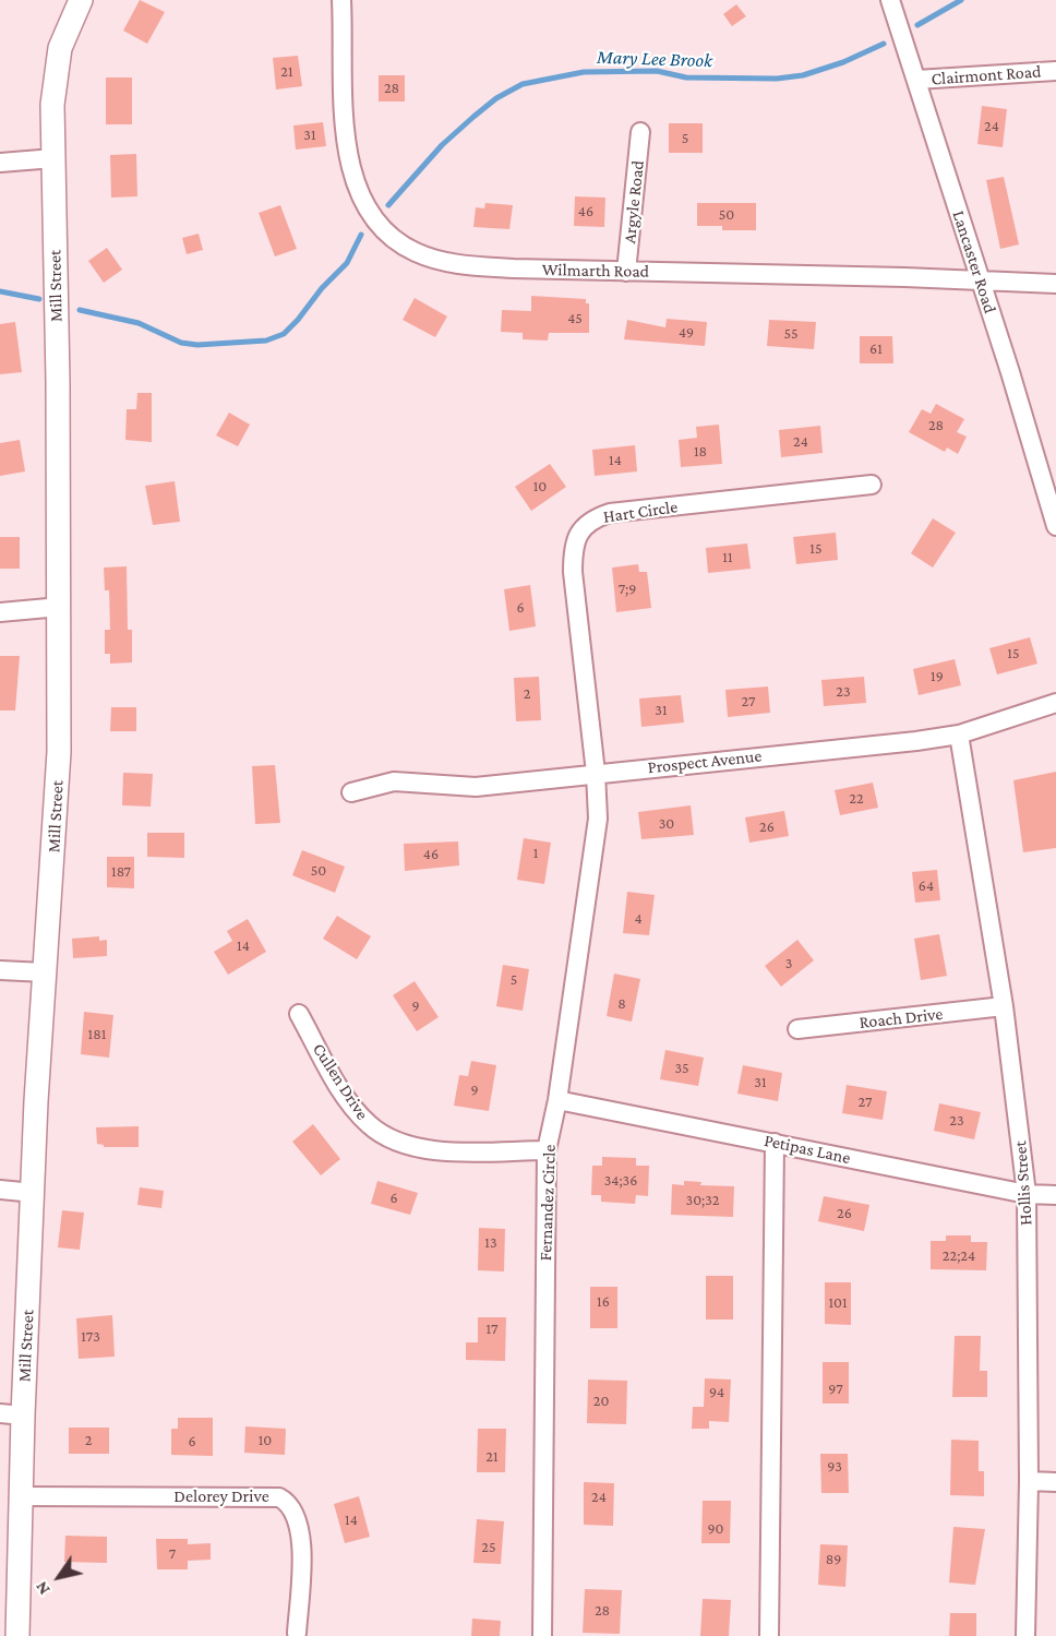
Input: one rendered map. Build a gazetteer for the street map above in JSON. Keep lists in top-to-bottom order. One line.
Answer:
{"streets":{"street":["Clairmont Road","Argyle Road","Lancaster Road","Wilmarth Road","Mill Street","Hart Circle","Prospect Avenue","Roach Drive","Cullen Drive","Petipas Lane","Hollis Street","Fernandez Circle","Delorey Drive"]},"crossings":[["Clairmont Road","Lancaster Road"],["Argyle Road","Wilmarth Road"],["Lancaster Road","Wilmarth Road"],["Mill Street","Delorey Drive"],["Hart Circle","Prospect Avenue"],["Hart Circle","Fernandez Circle"],["Prospect Avenue","Hollis Street"],["Prospect Avenue","Fernandez Circle"],["Roach Drive","Hollis Street"],["Cullen Drive","Fernandez Circle"],["Petipas Lane","Hollis Street"],["Petipas Lane","Fernandez Circle"]],"water":["Mary Lee Brook"],"house_numbers":["21","28","24","31","5","46","50","45","49","55","61","28","24","18","14","10","15","11","7;9","6","15","19","23","2","27","31","22","30","26","1","46","50","187","64","4","14","3","5","8","9","181","35","31","9","27","23","34;36","6","30;32","26","13","22;24","16","101","17","173","97","94","20","2","10","6","21","93","24","14","90","25","7","89","28"],"north":"bottom left"}
